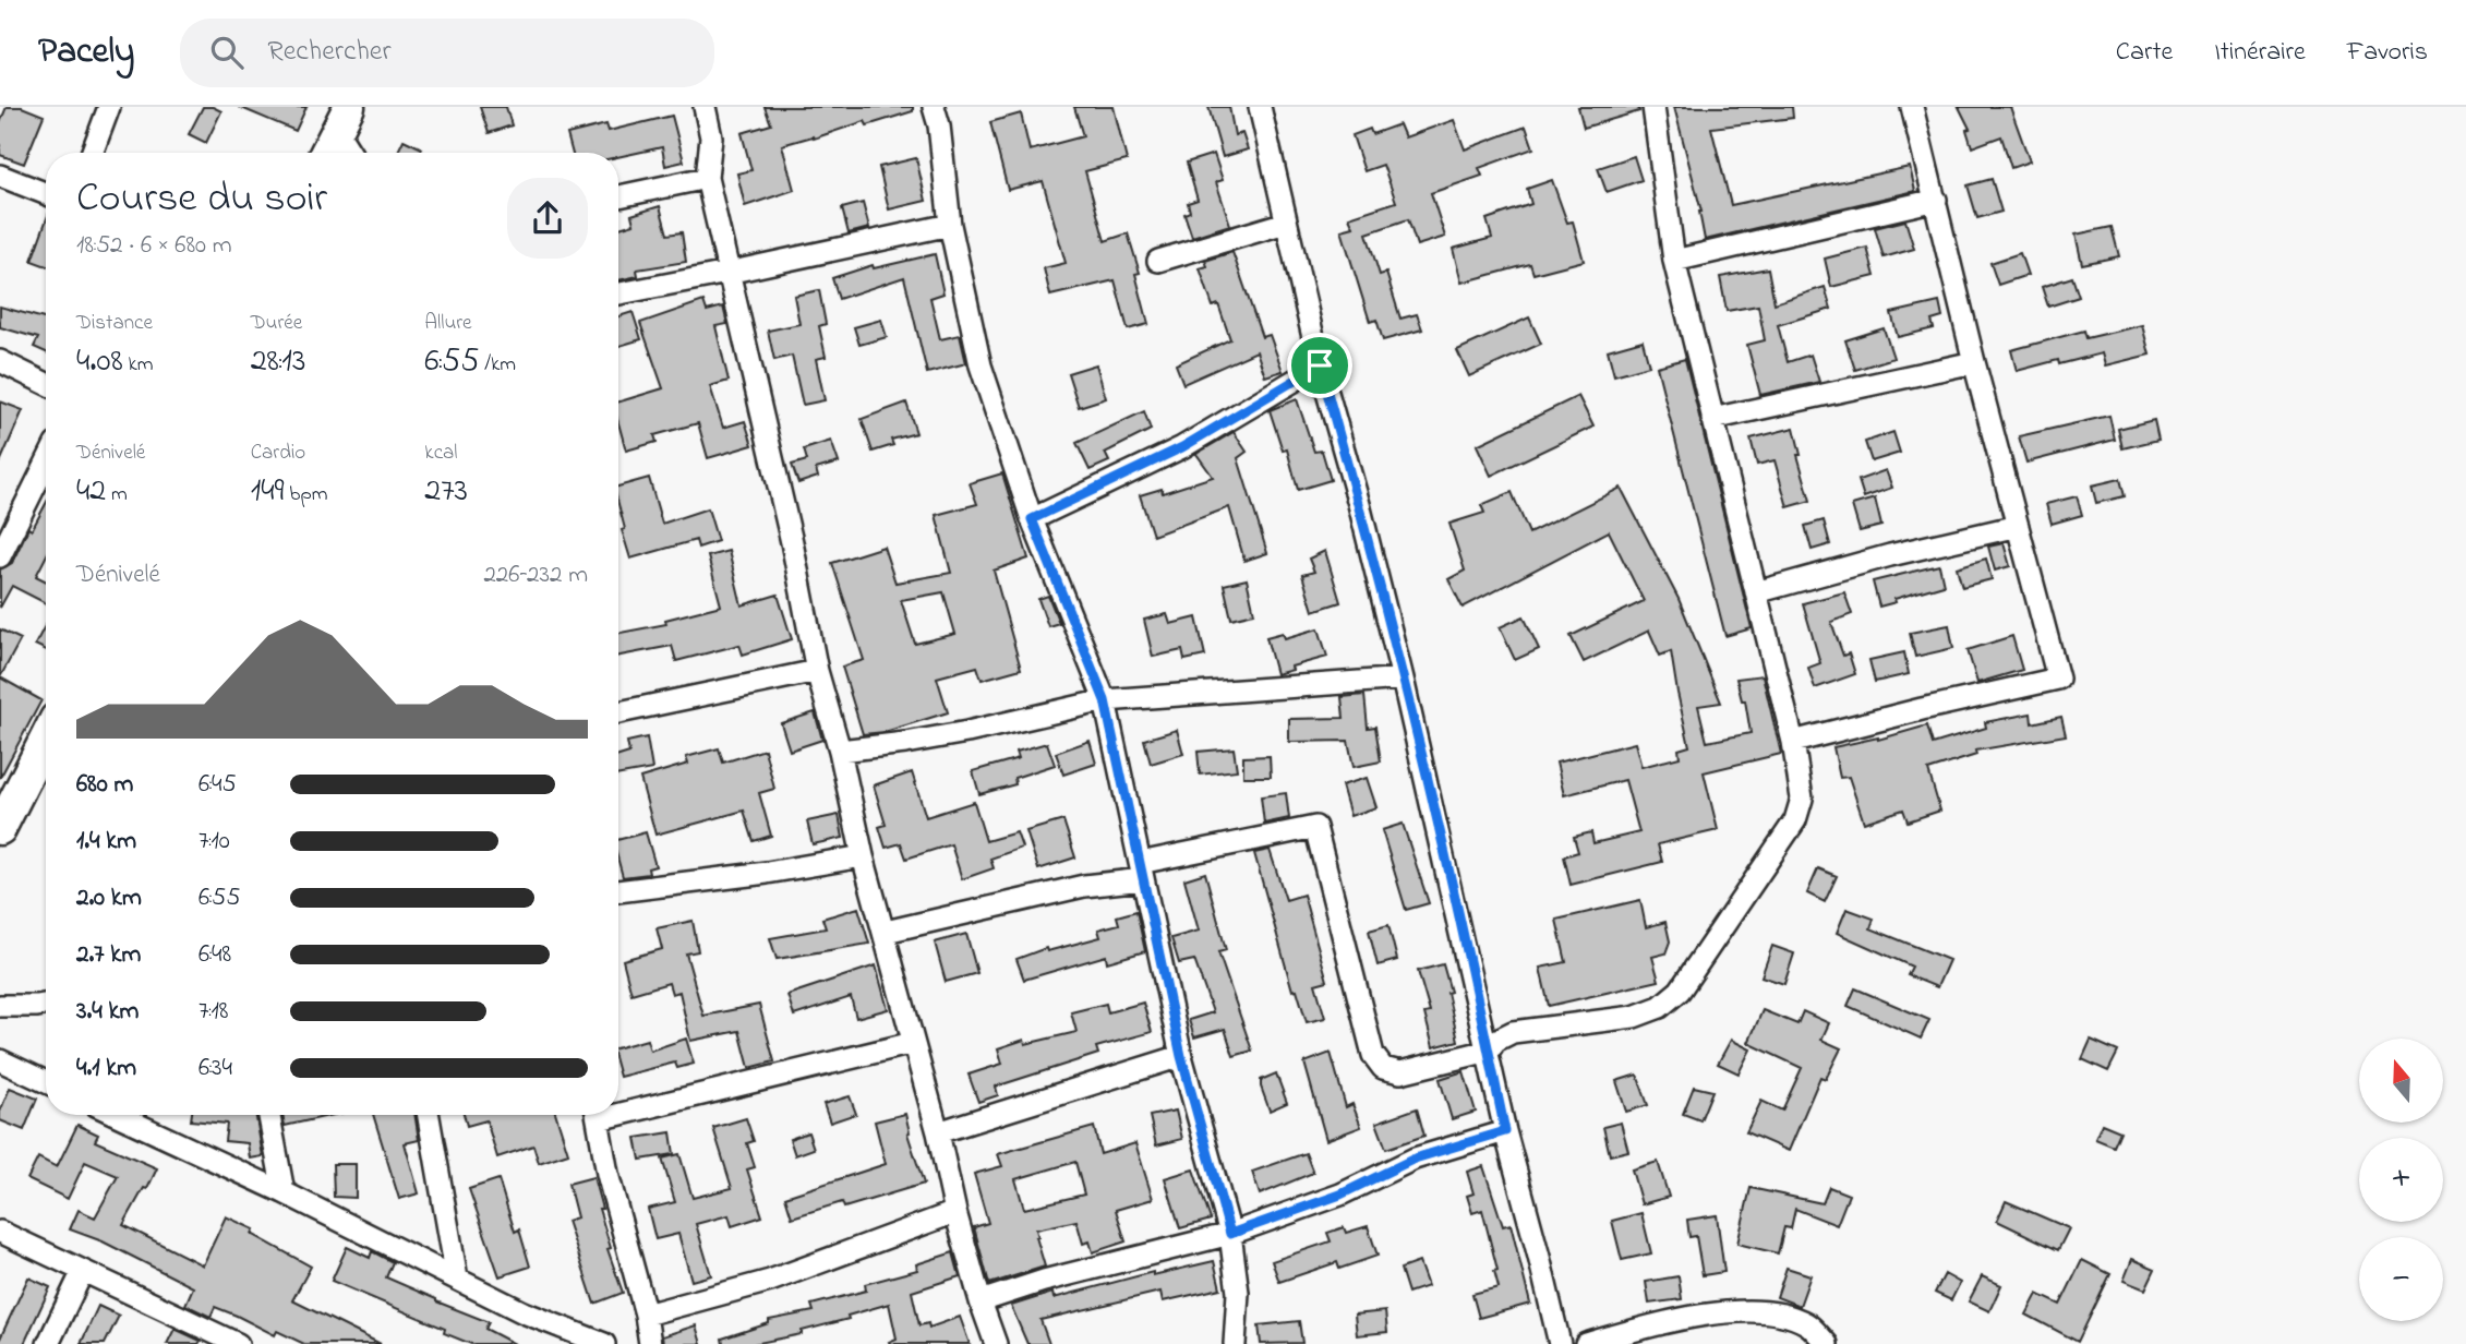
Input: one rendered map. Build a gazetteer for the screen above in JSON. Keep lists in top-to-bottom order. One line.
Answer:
{"north":"top","page":{"header":"Pacely","search":"Rechercher","nav":["Carte","Itinéraire","Favoris"],"heading":["Course du soir","18:52 · 6 × 680 m"],"stats":[["Distance","4.08 km"],["Durée","28:13"],["Allure","6:55 /km"],["Dénivelé","42 m"],["Cardio","149 bpm"],["kcal","273"]],"chart":["Dénivelé","226–232 m"],"list":[{"name":"680 m","note":"6:45"},{"name":"1.4 km","note":"7:10"},{"name":"2.0 km","note":"6:55"},{"name":"2.7 km","note":"6:48"},{"name":"3.4 km","note":"7:18"},{"name":"4.1 km","note":"6:34"}],"map_buttons":["+","−"]}}
